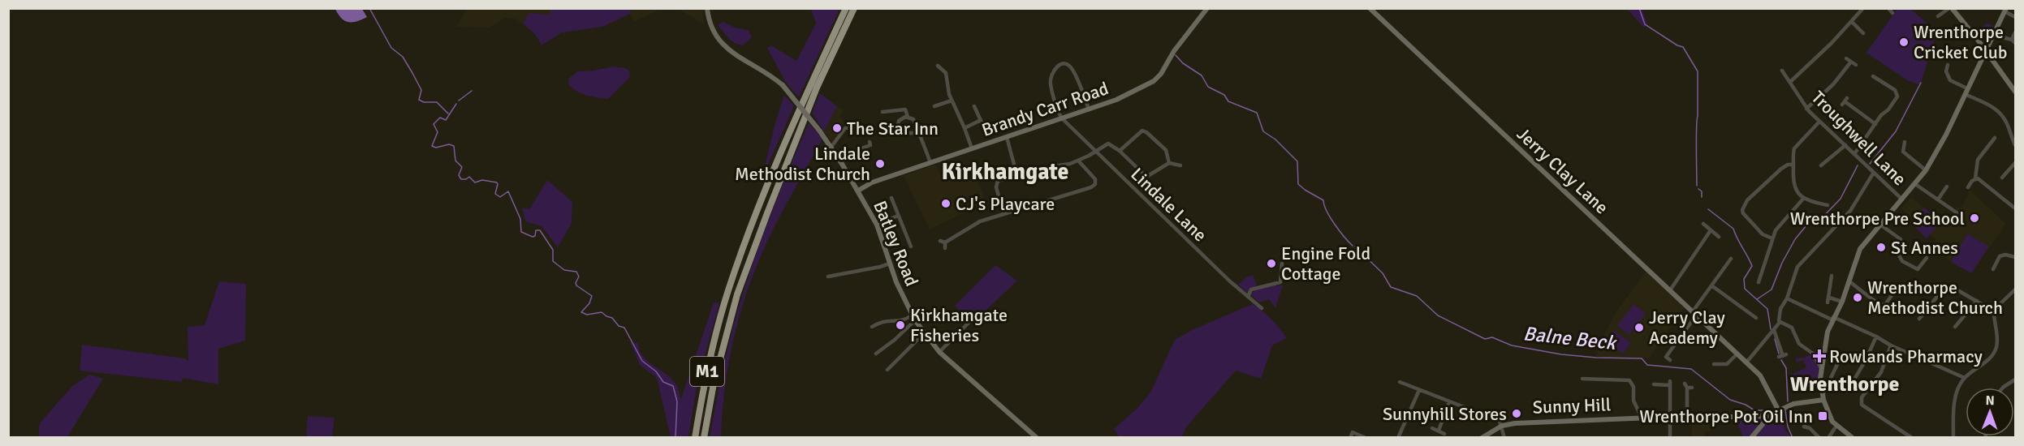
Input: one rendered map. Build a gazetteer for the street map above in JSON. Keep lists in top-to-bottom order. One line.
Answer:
{"streets":{"highway":["M1"],"street":["Brandy Carr Road","Troughwell Lane","Jerry Clay Lane","Lindale Lane","Batley Road","Sunny Hill"]},"crossings":[["Brandy Carr Road","Lindale Lane"],["Brandy Carr Road","Batley Road"]],"districts":["Kirkhamgate","Wrenthorpe"],"water":["Balne Beck"],"places":{"other":["Wrenthorpe Cricket Club","The Star Inn","Lindale Methodist Church","CJ's Playcare","Wrenthorpe Pre School","St Annes","Engine Fold Cottage","Wrenthorpe Methodist Church","Kirkhamgate Fisheries","Jerry Clay Academy","Sunnyhill Stores"],"health":["Rowlands Pharmacy"],"transit":["Wrenthorpe Pot Oil Inn"]},"north":"top"}
